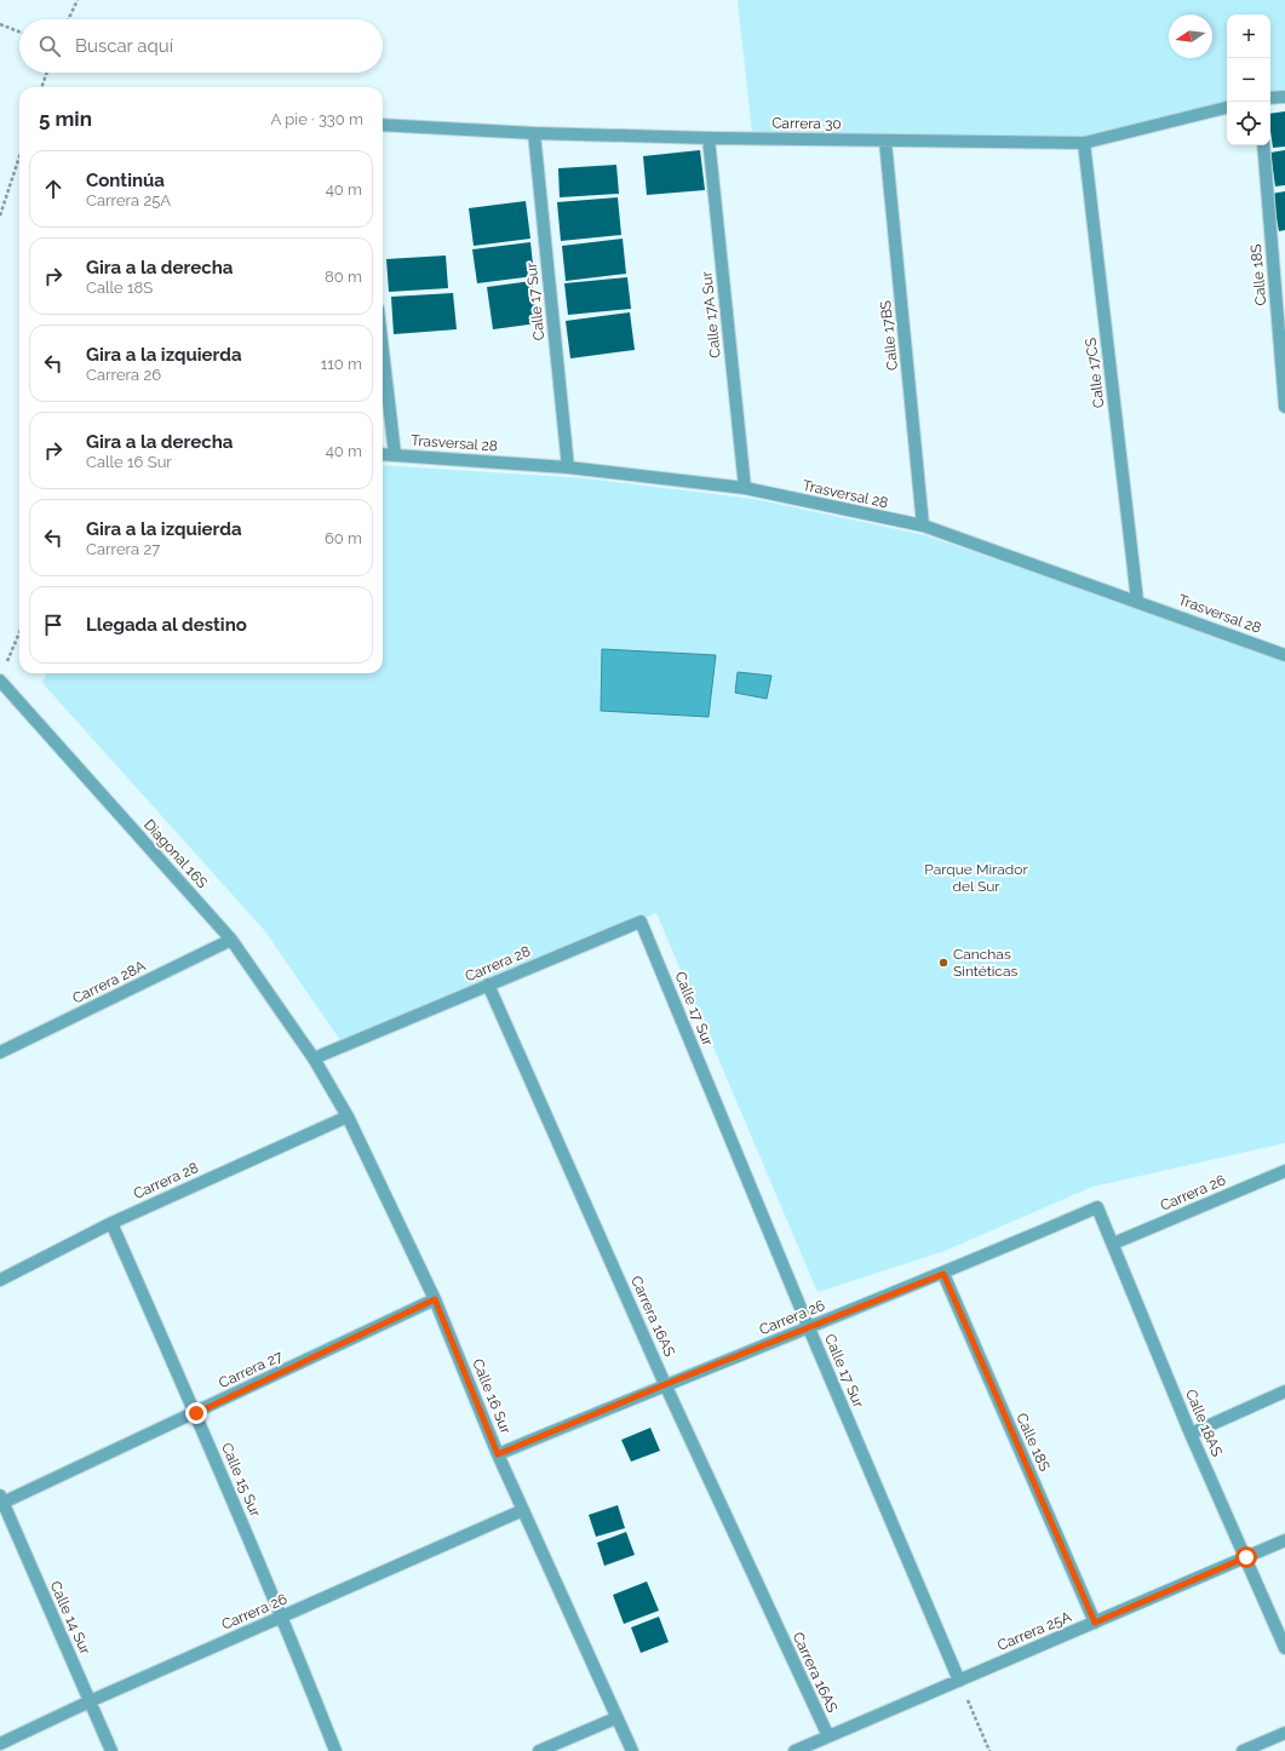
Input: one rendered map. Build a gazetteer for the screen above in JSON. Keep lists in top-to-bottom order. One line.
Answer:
{"streets":{"street":["Carrera 30","Calle 18S","Calle 17 Sur","Calle 17A Sur","Calle 17BS","Calle 17CS","Trasversal 28","Diagonal 16S","Carrera 28","Carrera 28A","Carrera 26","Carrera 16AS","Carrera 27","Calle 16 Sur","Calle 18AS","Calle 15 Sur","Calle 14 Sur","Carrera 25A"]},"crossings":[["Carrera 30","Calle 17 Sur"],["Carrera 30","Calle 17A Sur"],["Carrera 30","Calle 17BS"],["Carrera 30","Calle 17CS"],["Calle 18S","Carrera 26"],["Calle 18S","Carrera 25A"],["Calle 17 Sur","Trasversal 28"],["Calle 17 Sur","Carrera 28"],["Calle 17 Sur","Carrera 26"],["Calle 17 Sur","Carrera 25A"],["Calle 17A Sur","Trasversal 28"],["Calle 17BS","Trasversal 28"],["Calle 17CS","Trasversal 28"],["Diagonal 16S","Carrera 28"],["Diagonal 16S","Carrera 28A"],["Diagonal 16S","Calle 16 Sur"],["Carrera 28","Carrera 16AS"],["Carrera 28","Calle 16 Sur"],["Carrera 28","Calle 15 Sur"],["Carrera 26","Carrera 16AS"],["Carrera 26","Calle 16 Sur"],["Carrera 26","Calle 18AS"],["Carrera 26","Calle 15 Sur"],["Carrera 26","Calle 14 Sur"],["Carrera 16AS","Carrera 25A"],["Carrera 27","Calle 16 Sur"],["Carrera 27","Calle 15 Sur"],["Carrera 27","Calle 14 Sur"],["Calle 18AS","Carrera 25A"]],"parks":["Parque Mirador del Sur"],"places":["Canchas Sintéticas"],"north":"left","page":{"map_buttons":["+","−"],"search":"Buscar aquí","heading":["5 min","A pie · 330 m"],"list":[["Continúa","Carrera 25A","40 m"],["Gira a la derecha","Calle 18S","80 m"],["Gira a la izquierda","Carrera 26","110 m"],["Gira a la derecha","Calle 16 Sur","40 m"],["Gira a la izquierda","Carrera 27","60 m"],"Llegada al destino"]}}
